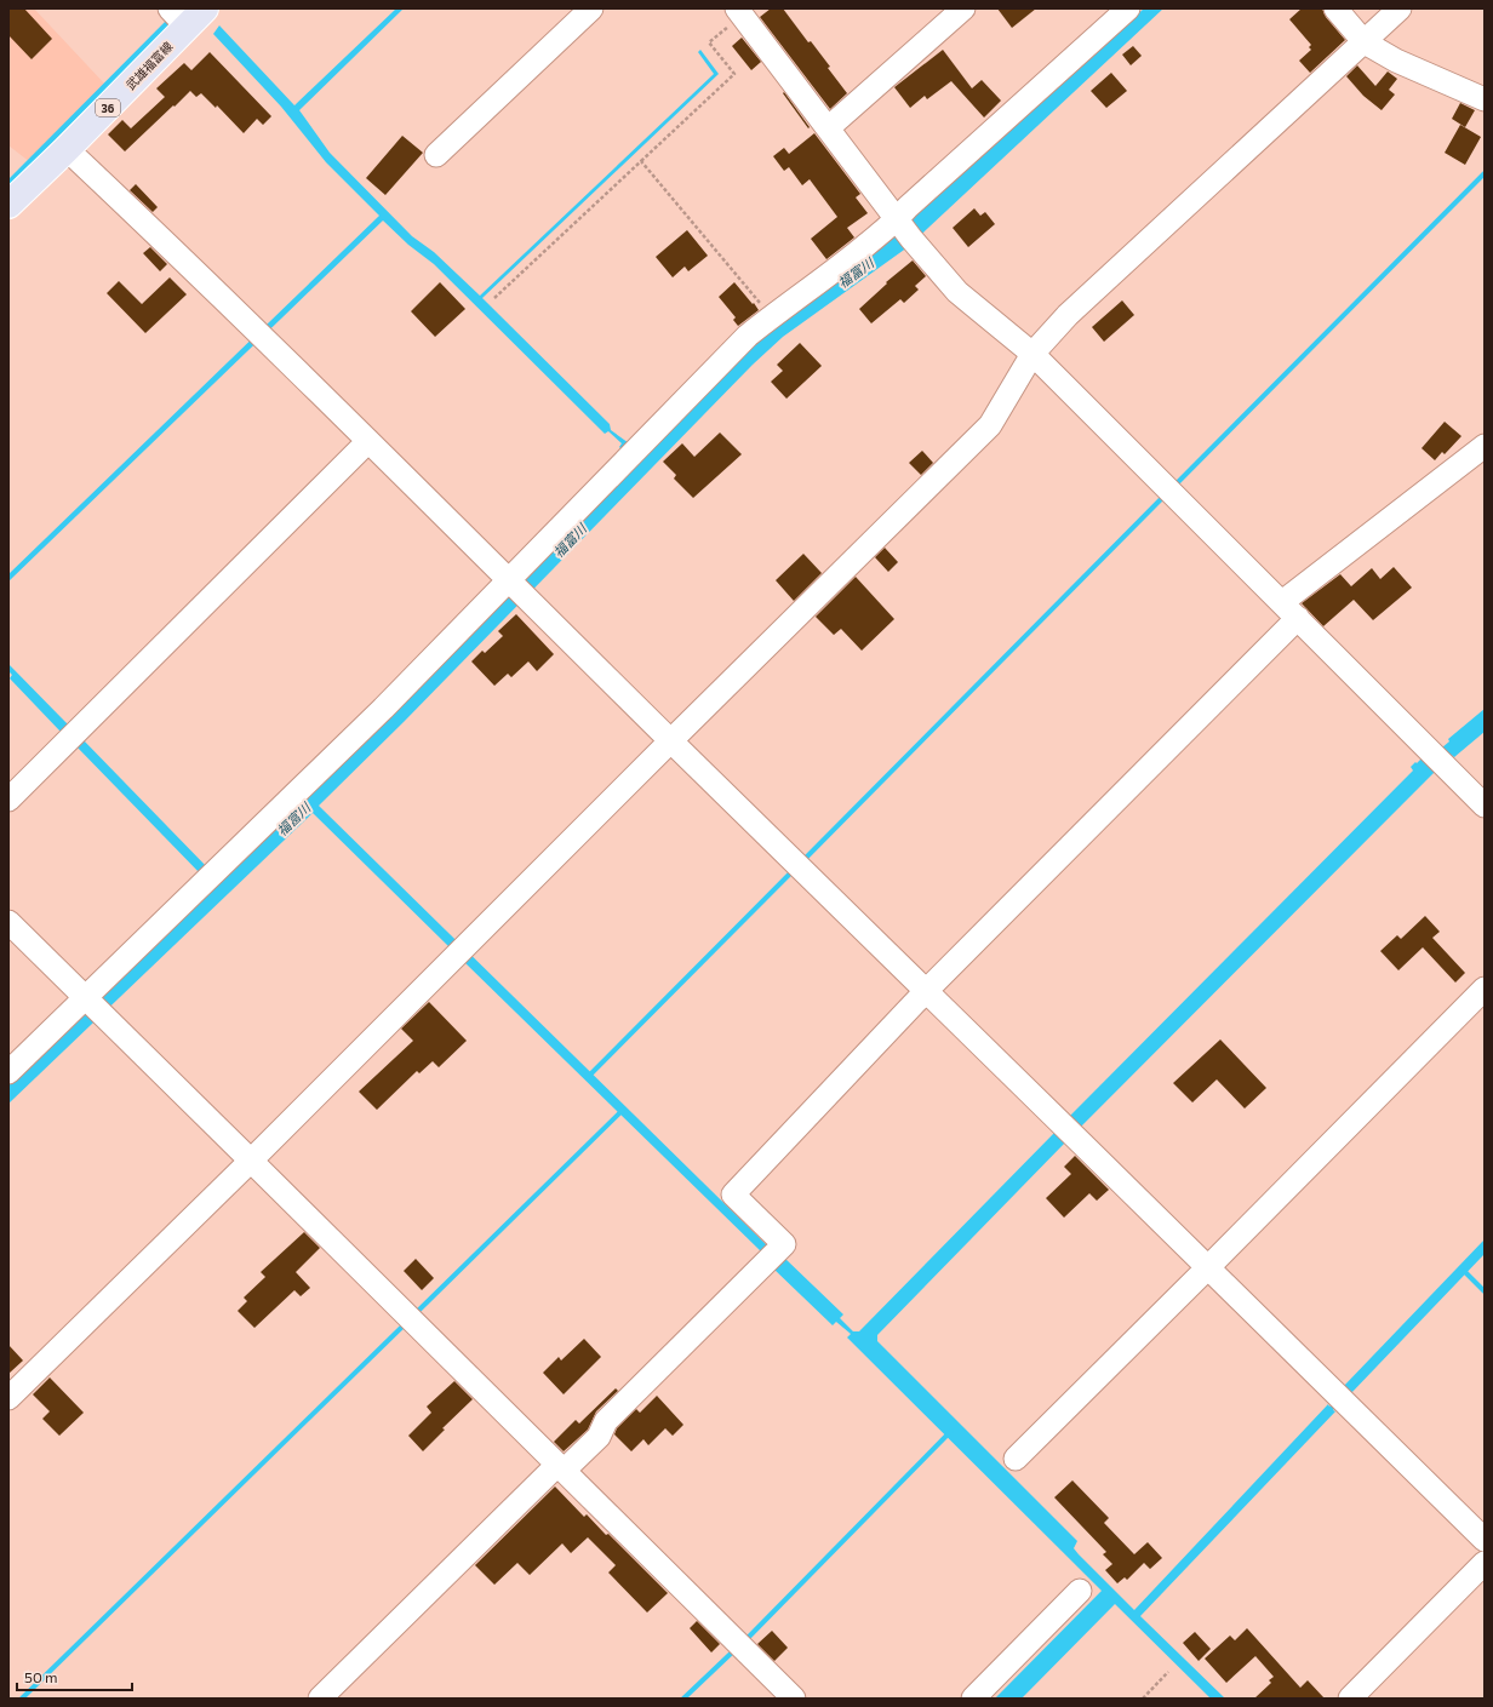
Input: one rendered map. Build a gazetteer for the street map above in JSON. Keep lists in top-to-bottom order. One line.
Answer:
{"streets":{"main road":["武雄福富線","36"]},"water":["福富川"],"scale_bar":"50 m"}
